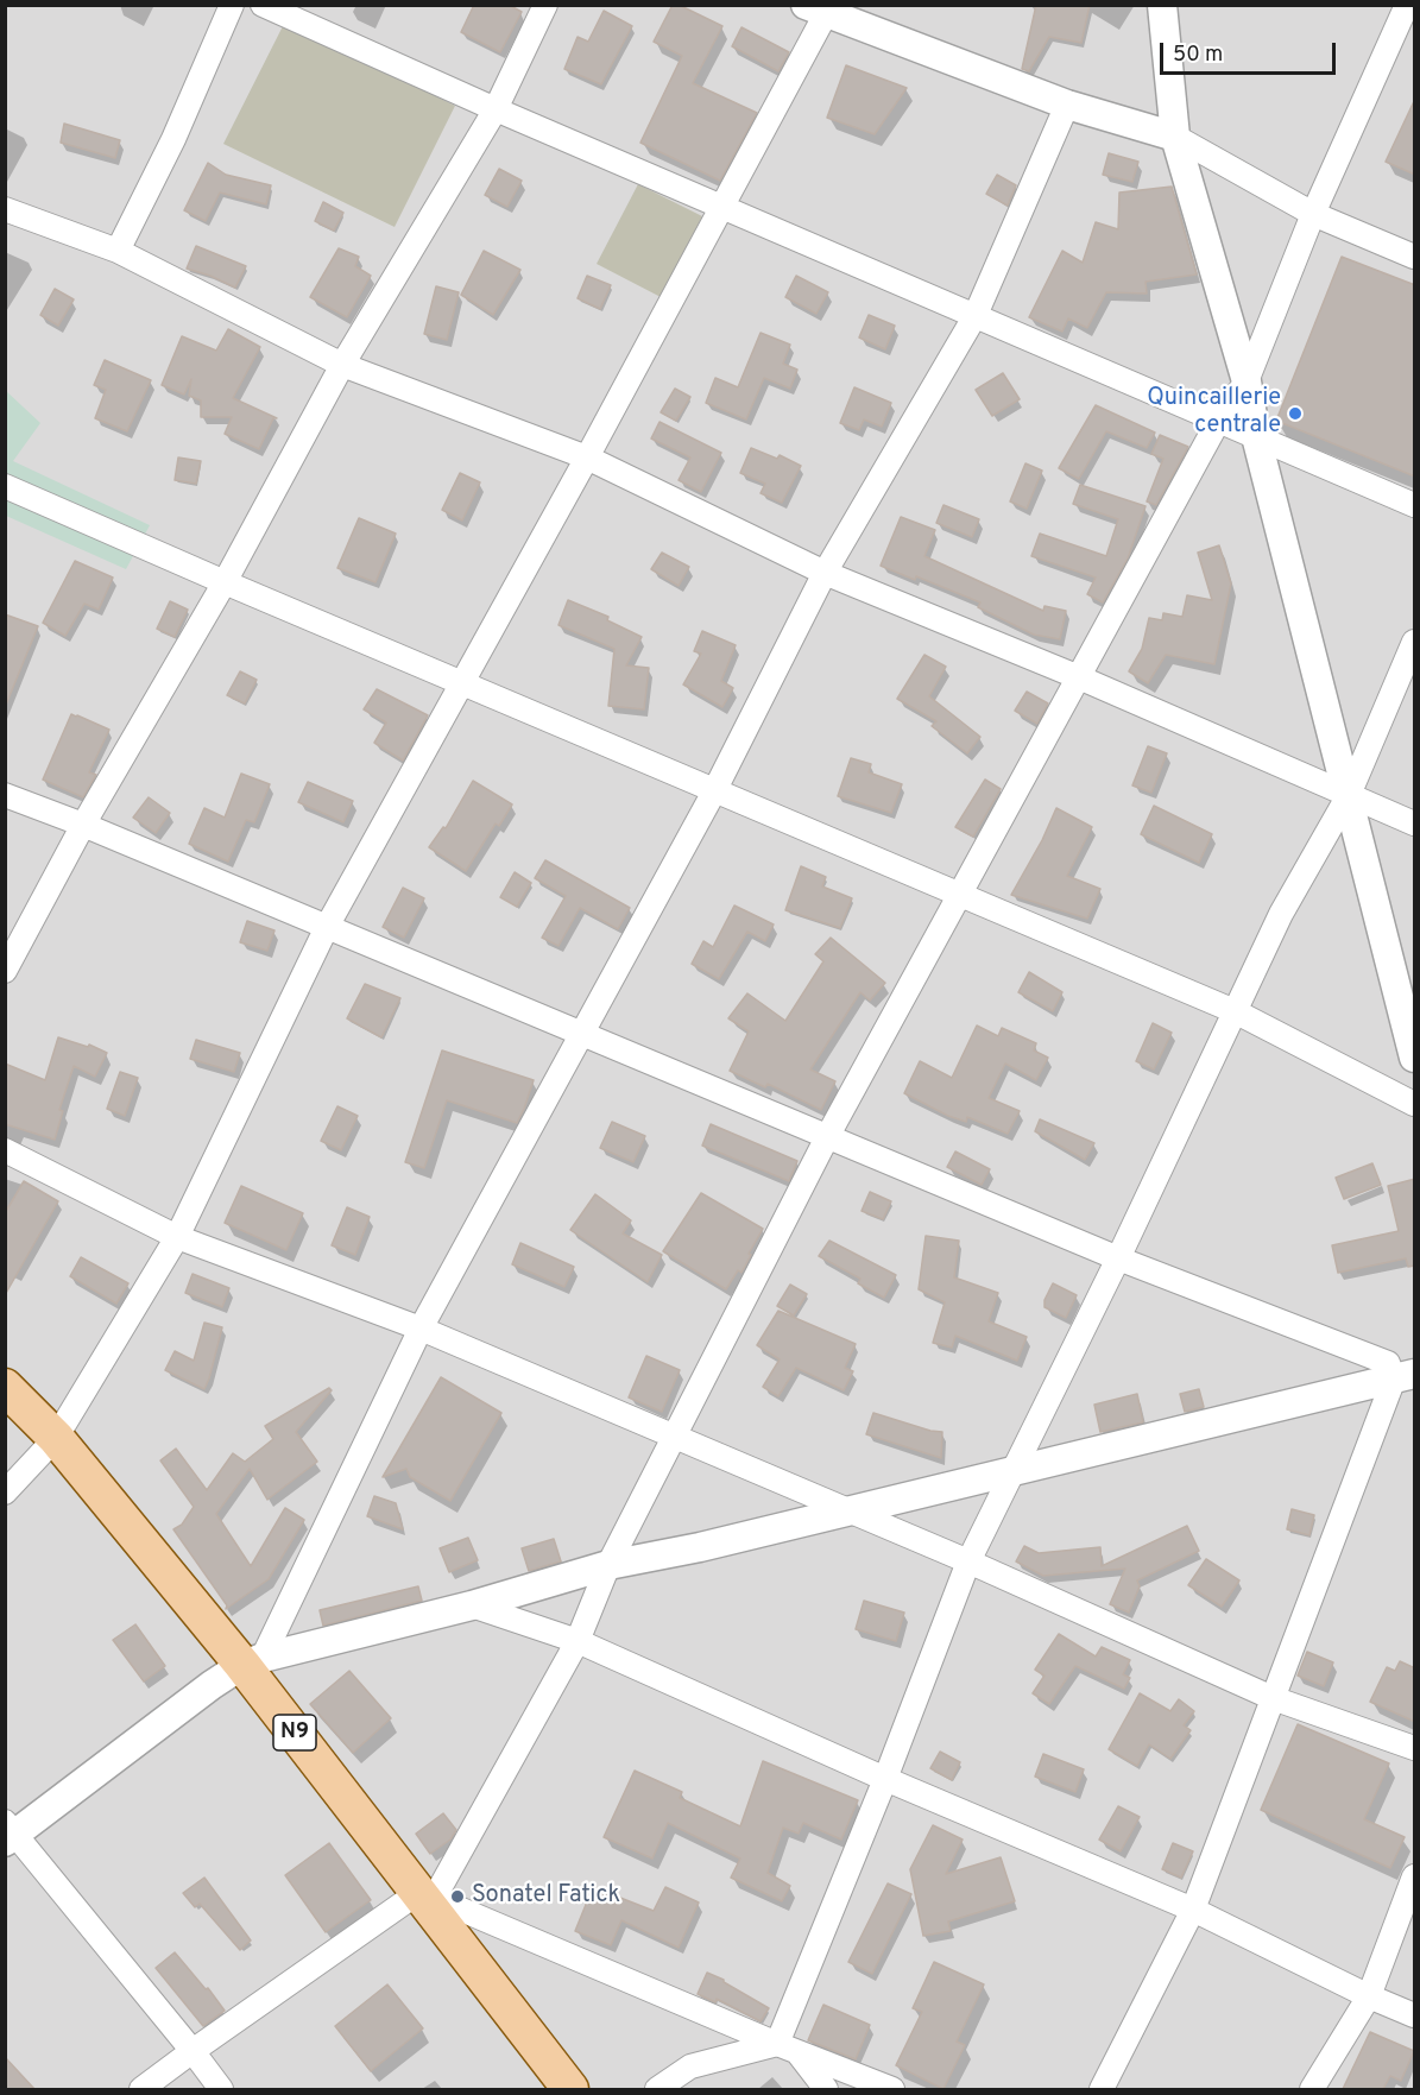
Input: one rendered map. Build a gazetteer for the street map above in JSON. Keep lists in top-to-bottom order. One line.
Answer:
{"streets":{"main road":["N9"]},"places":["Quincaillerie centrale","Sonatel Fatick"],"scale_bar":"50 m"}
